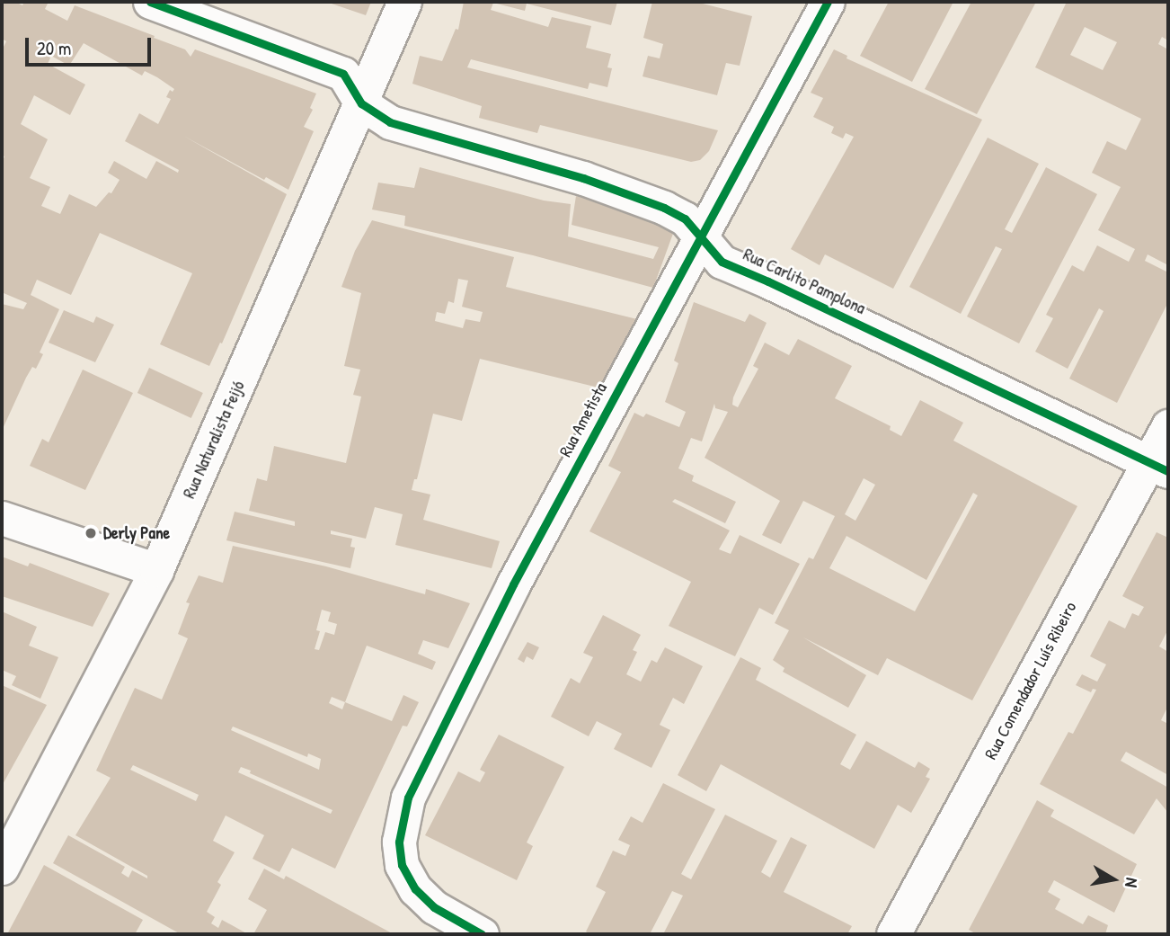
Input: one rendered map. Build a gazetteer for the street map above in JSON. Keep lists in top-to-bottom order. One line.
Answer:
{"streets":{"street":["Rua Carlito Pamplona","Rua Ametista","Rua Naturalista Feijó","Rua Comendador Luís Ribeiro"]},"crossings":[["Rua Carlito Pamplona","Rua Ametista"],["Rua Carlito Pamplona","Rua Naturalista Feijó"],["Rua Carlito Pamplona","Rua Comendador Luís Ribeiro"]],"places":["Derly Pane"],"scale_bar":"20 m","north":"right"}
